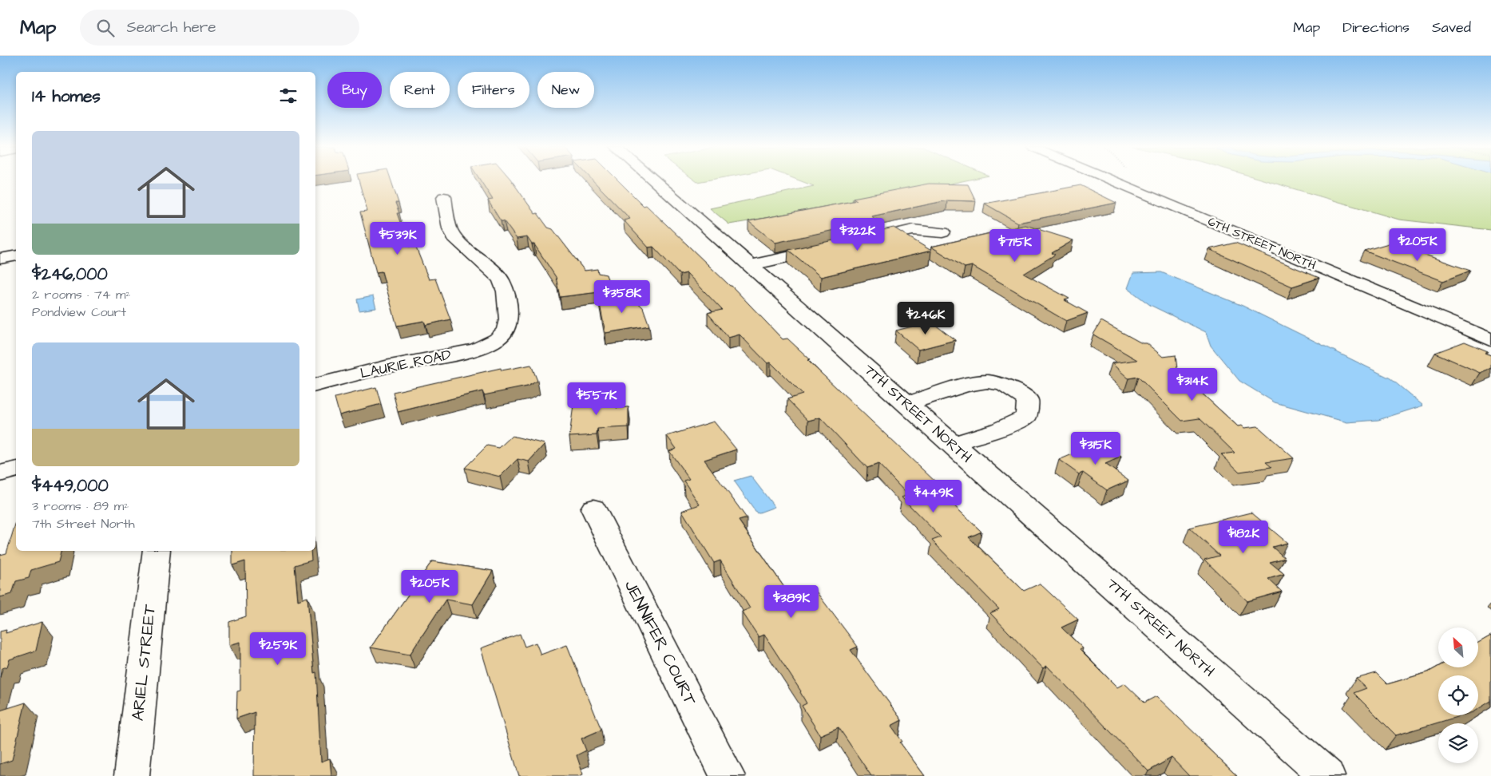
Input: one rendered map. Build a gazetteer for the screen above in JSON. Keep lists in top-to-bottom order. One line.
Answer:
{"streets":{"street":["6TH STREET NORTH","LAURIE ROAD","7TH STREET NORTH","JENNIFER COURT","ARIEL STREET"]},"north":"top left","page":{"header":"Map","search":"Search here","nav":["Map","Directions","Saved"],"chip":["Buy","Rent","Filters","New"],"heading":"14 homes","list":[{"name":"$246,000","note":"2 rooms · 74 m² · Pondview Court"},{"name":"$449,000","note":"3 rooms · 89 m² · 7th Street North"}],"price":["$322K","$539K","$205K","$715K","$358K","$246K","$314K","$557K","$315K","$449K","$182K","$205K","$389K","$259K"]}}
